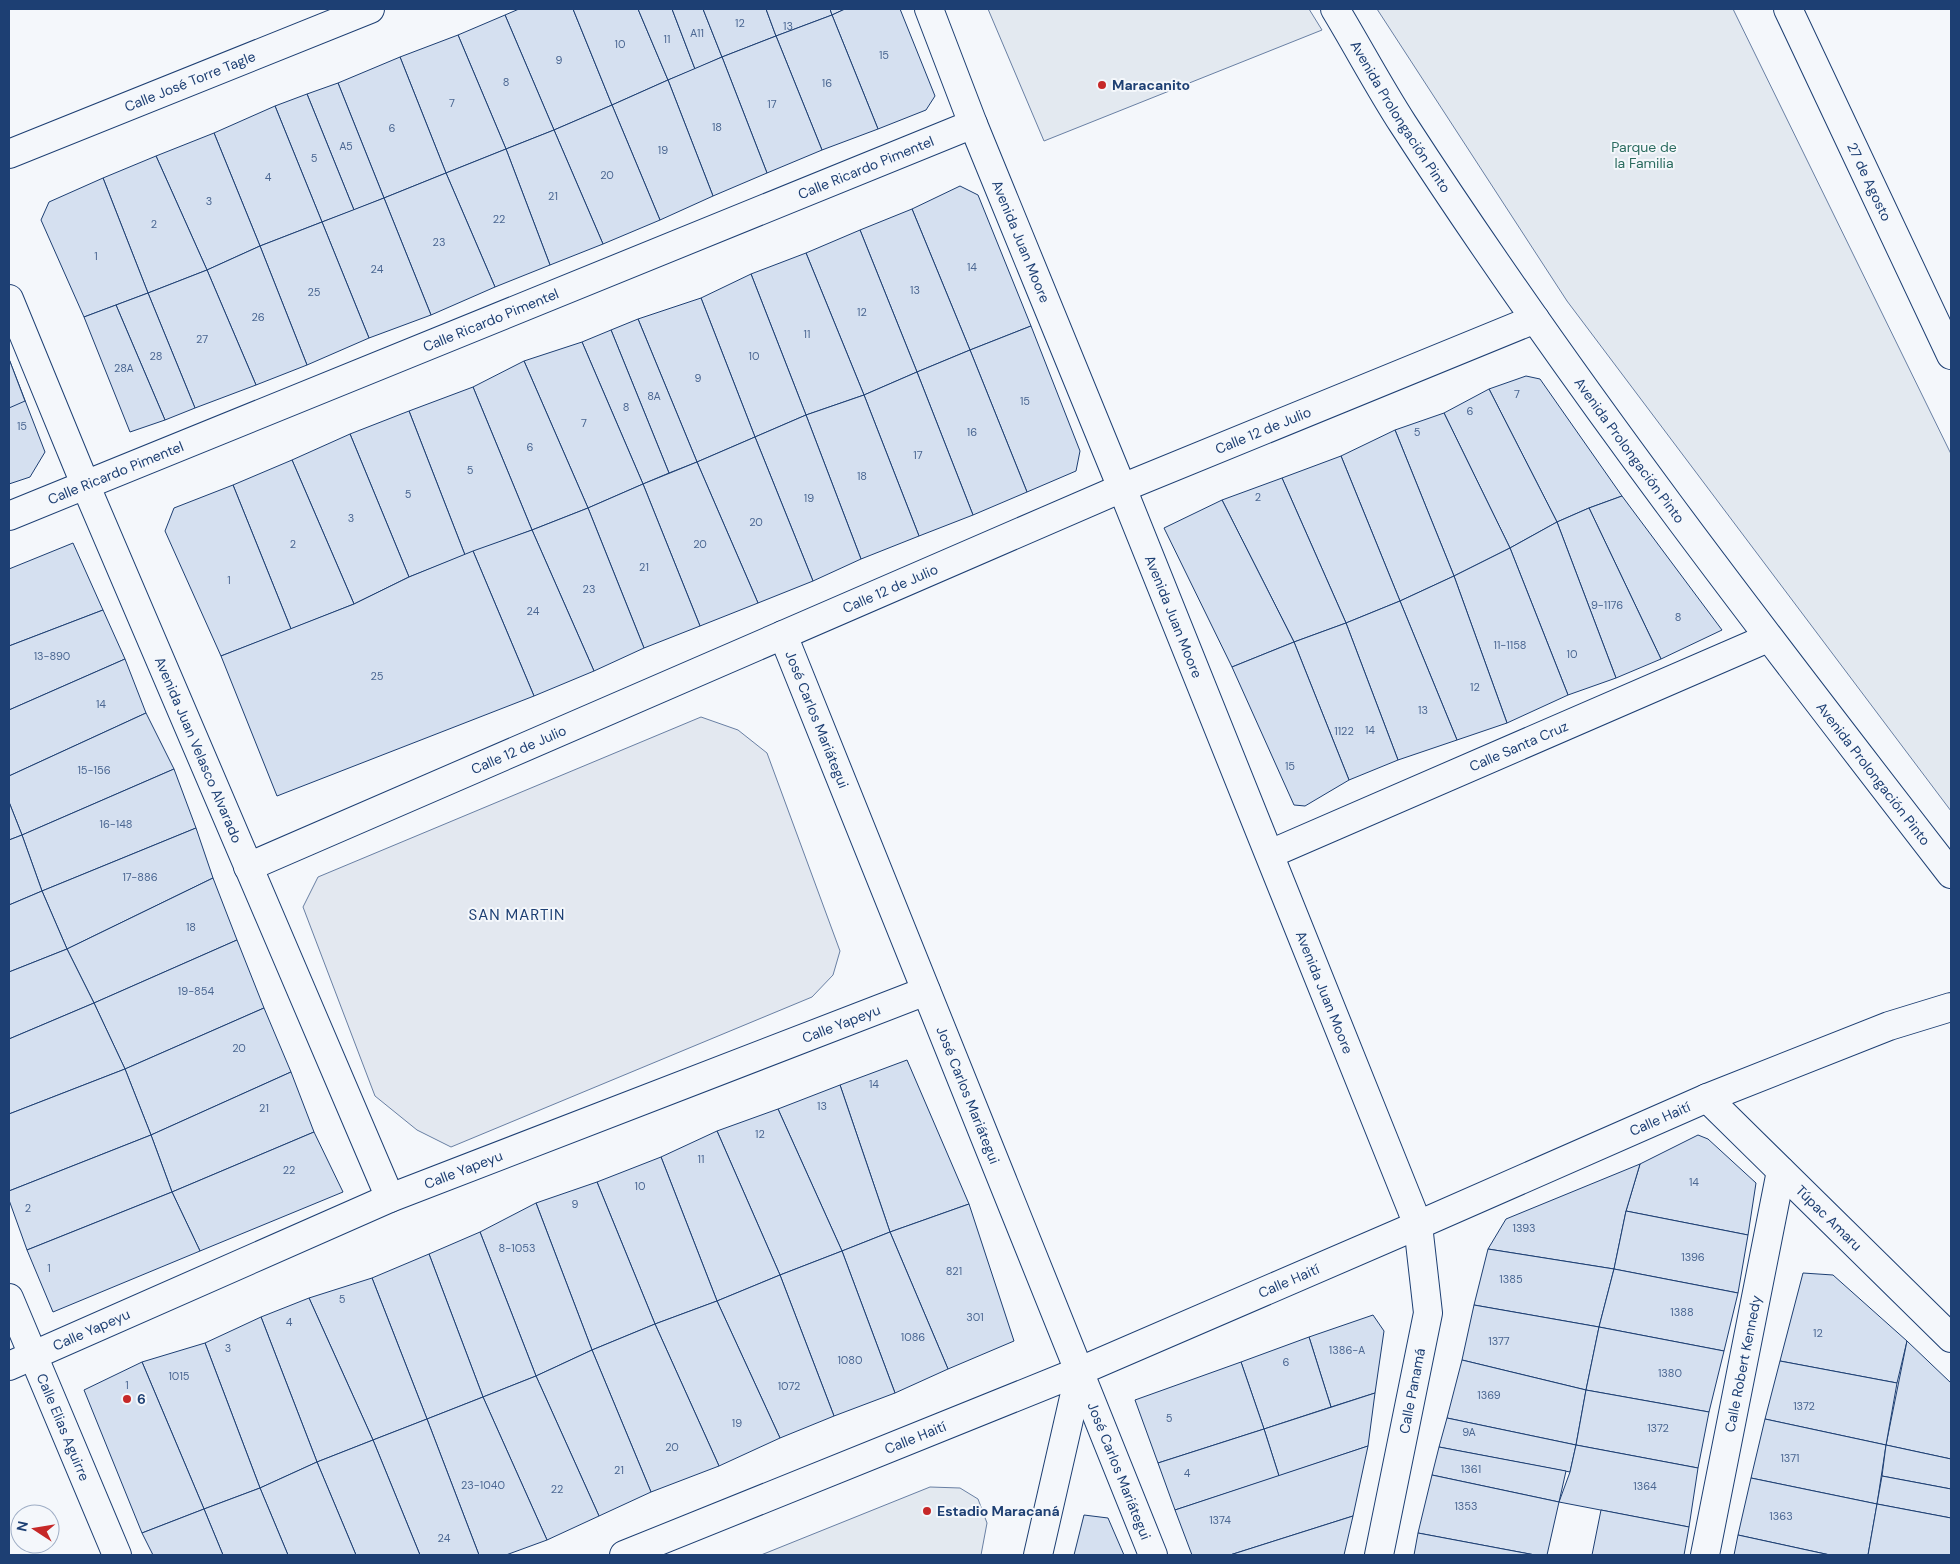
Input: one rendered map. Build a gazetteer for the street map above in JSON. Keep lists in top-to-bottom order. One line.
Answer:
{"streets":{"street":["Calle José Torre Tagle","Avenida Prolongación Pinto","Calle Ricardo Pimentel","27 de Agosto","Avenida Juan Moore","Calle 12 de Julio","José Carlos Mariátegui","Calle Santa Cruz","Avenida Juan Velasco Alvarado","Calle Yapeyu","Calle Haití","Túpac Amaru","Calle Robert Kennedy","Calle Panamá","Calle Elias Aguirre"]},"crossings":[["Avenida Prolongación Pinto","Calle 12 de Julio"],["Avenida Prolongación Pinto","Calle Santa Cruz"],["Calle Ricardo Pimentel","Avenida Juan Moore"],["Calle Ricardo Pimentel","Avenida Juan Velasco Alvarado"],["Avenida Juan Moore","Calle 12 de Julio"],["Avenida Juan Moore","Calle Santa Cruz"],["Avenida Juan Moore","Calle Haití"],["Avenida Juan Moore","Calle Panamá"],["Calle 12 de Julio","José Carlos Mariátegui"],["Calle 12 de Julio","Avenida Juan Velasco Alvarado"],["José Carlos Mariátegui","Calle Yapeyu"],["José Carlos Mariátegui","Calle Haití"],["Avenida Juan Velasco Alvarado","Calle Yapeyu"],["Calle Yapeyu","Calle Elias Aguirre"],["Calle Haití","Túpac Amaru"],["Calle Haití","Calle Panamá"],["Túpac Amaru","Calle Robert Kennedy"]],"districts":["SAN MARTIN"],"parks":["Parque de la Familia"],"places":["Maracanito","6","Estadio Maracaná"],"house_numbers":["12","13","A11","11","10","15","9","8","16","7","17","18","6","A5","19","5","20","4","21","3","22","2","23","1","14","24","13","25","12","26","11","27","28","10","28A","9","7","8A","15","8","6","7","15","16","5","6","17","5","18","5","2","19","3","20","2","20","21","1","23","9-1176","24","8","11-1158","10","13-890","25","12","14","13","14","1122","15","15-156","16-148","17-886","18","19-854","20","14","13","21","12","11","22","14","10","9","2","1393","8-1053","1396","1","821","1385","5","1388","301","4","12","1086","1377","3","1386-A","1080","6","1380","1015","1","1072","1369","1372","5","19","1372","9A","20","1371","1361","21","4","23-1040","1364","22","1353","1363","1374","24"],"north":"left"}
